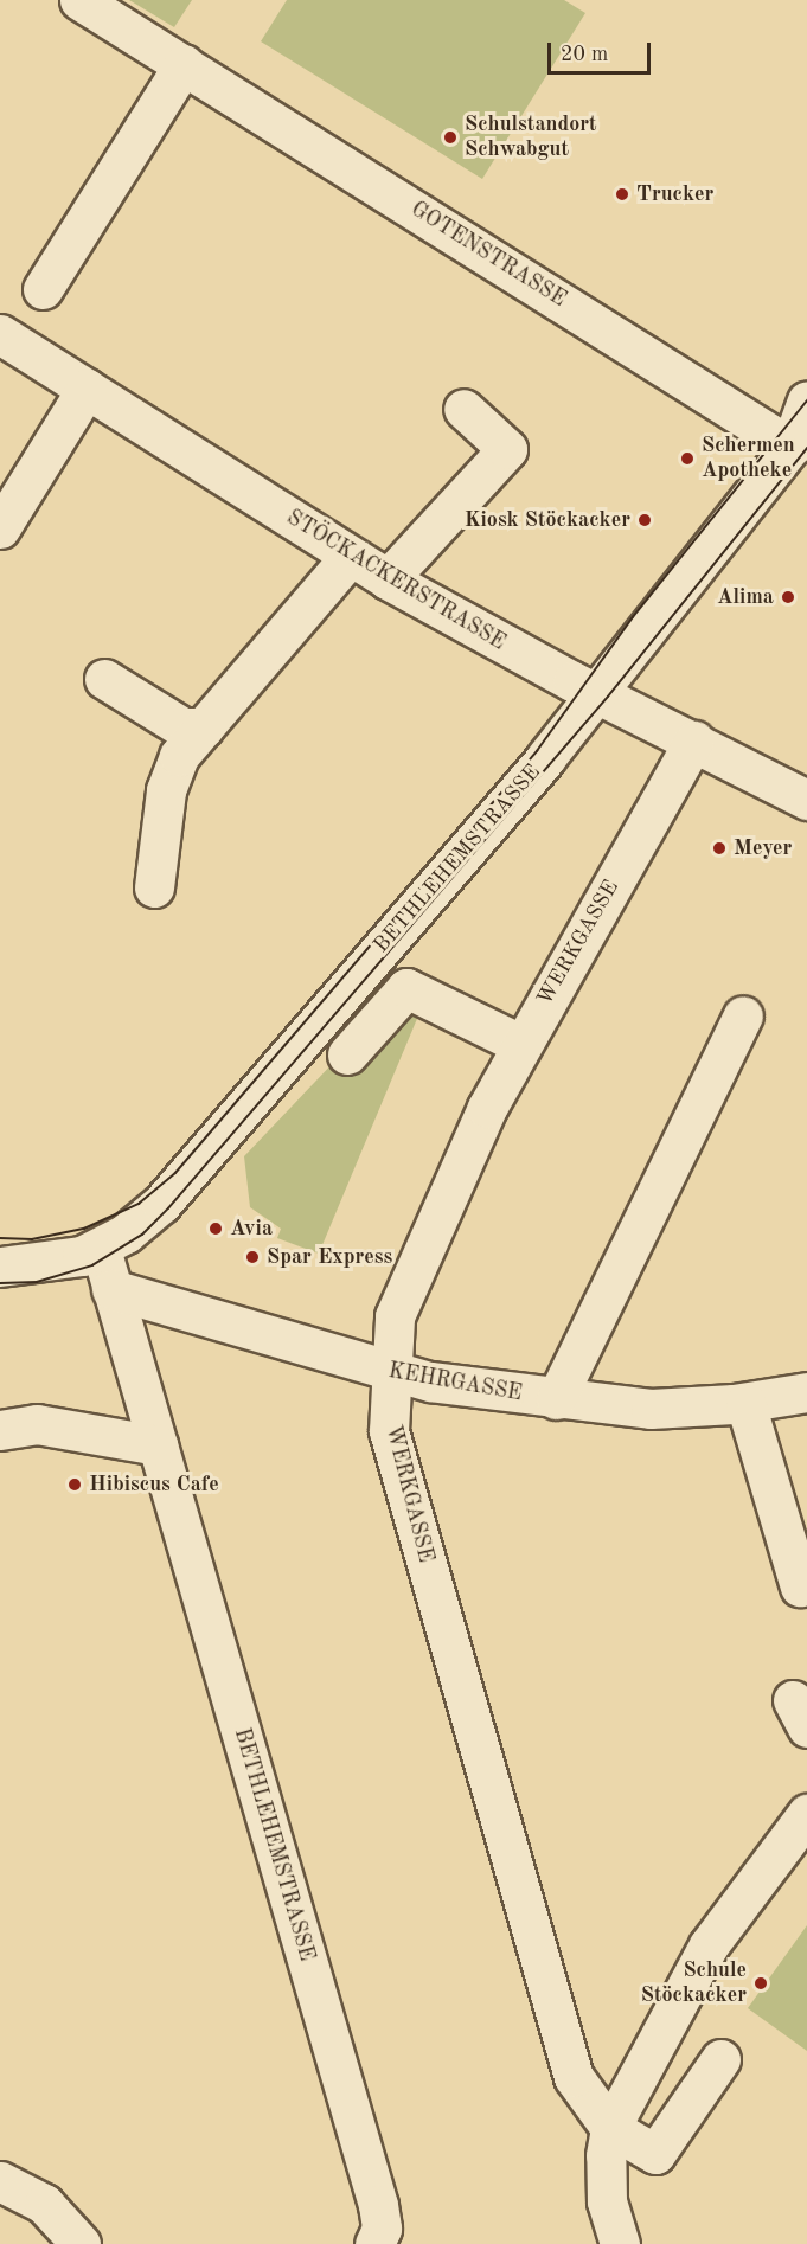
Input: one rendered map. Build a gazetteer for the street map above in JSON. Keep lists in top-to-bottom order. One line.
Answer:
{"streets":{"street":["GOTENSTRASSE","STÖCKACKERSTRASSE","BETHLEHEMSTRASSE","WERKGASSE","KEHRGASSE"]},"crossings":[["GOTENSTRASSE","BETHLEHEMSTRASSE"],["STÖCKACKERSTRASSE","BETHLEHEMSTRASSE"],["STÖCKACKERSTRASSE","WERKGASSE"],["BETHLEHEMSTRASSE","KEHRGASSE"],["WERKGASSE","KEHRGASSE"]],"places":["Schulstandort Schwabgut","Trucker","Schermen Apotheke","Kiosk Stöckacker","Alima","Meyer","Avia","Spar Express","Hibiscus Cafe","Schule Stöckacker"],"scale_bar":"20 m"}
